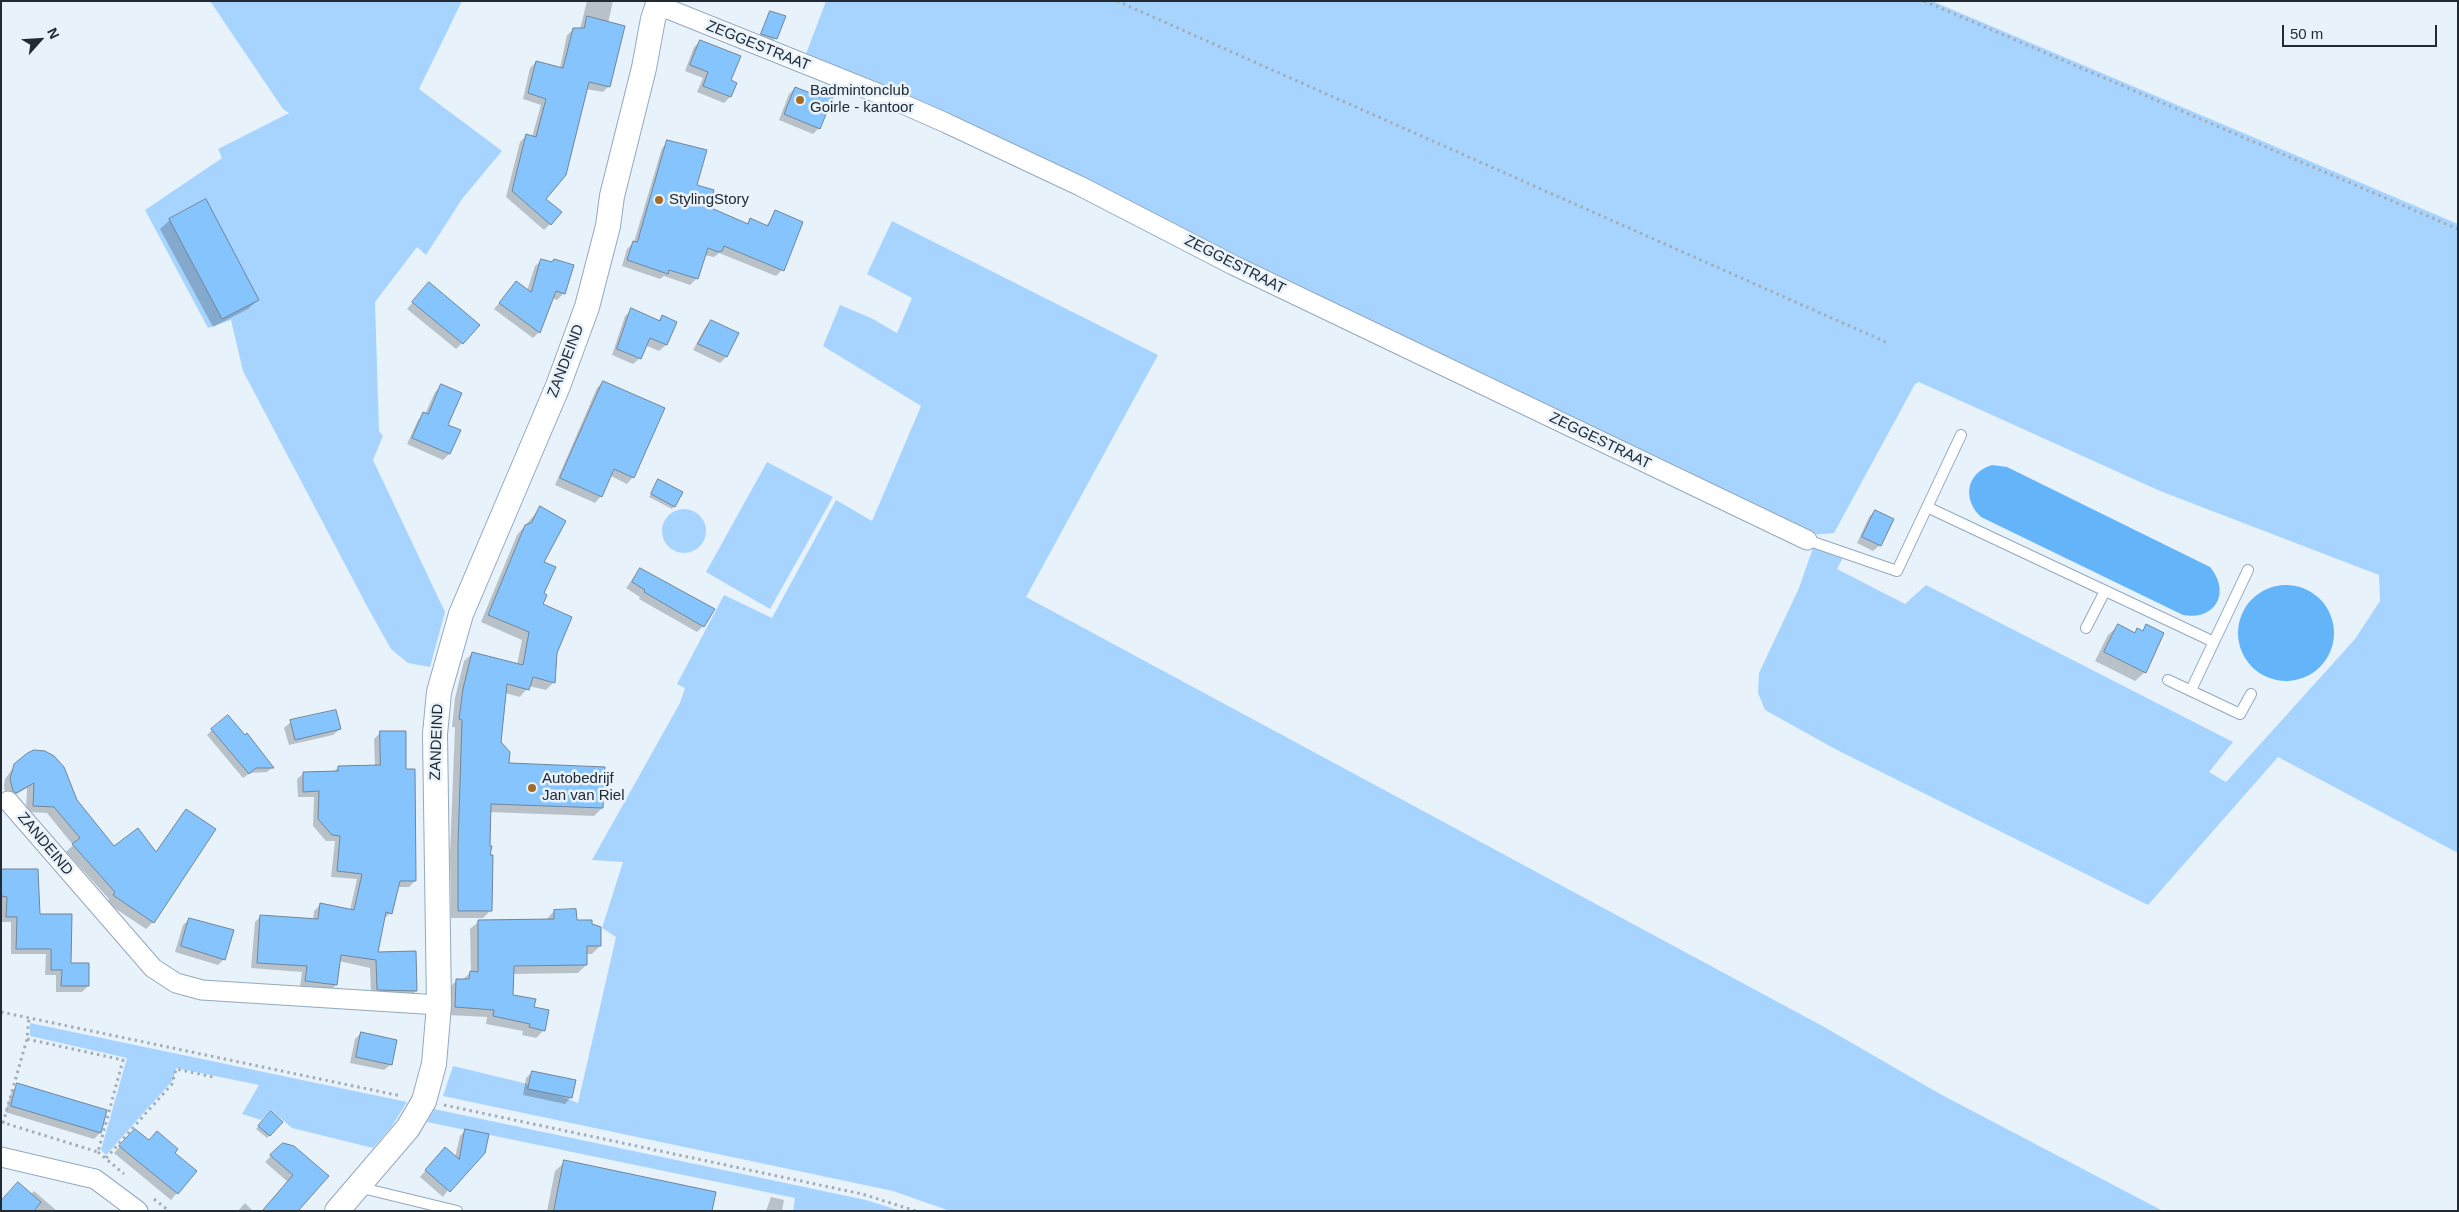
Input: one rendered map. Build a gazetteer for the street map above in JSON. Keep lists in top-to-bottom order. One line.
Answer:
{"streets":{"street":["ZEGGESTRAAT","ZANDEIND"]},"crossings":[["ZEGGESTRAAT","ZANDEIND"]],"places":["Badmintonclub Goirle - kantoor","StylingStory","Autobedrijf Jan van Riel"],"scale_bar":"50 m","north":"top right"}
